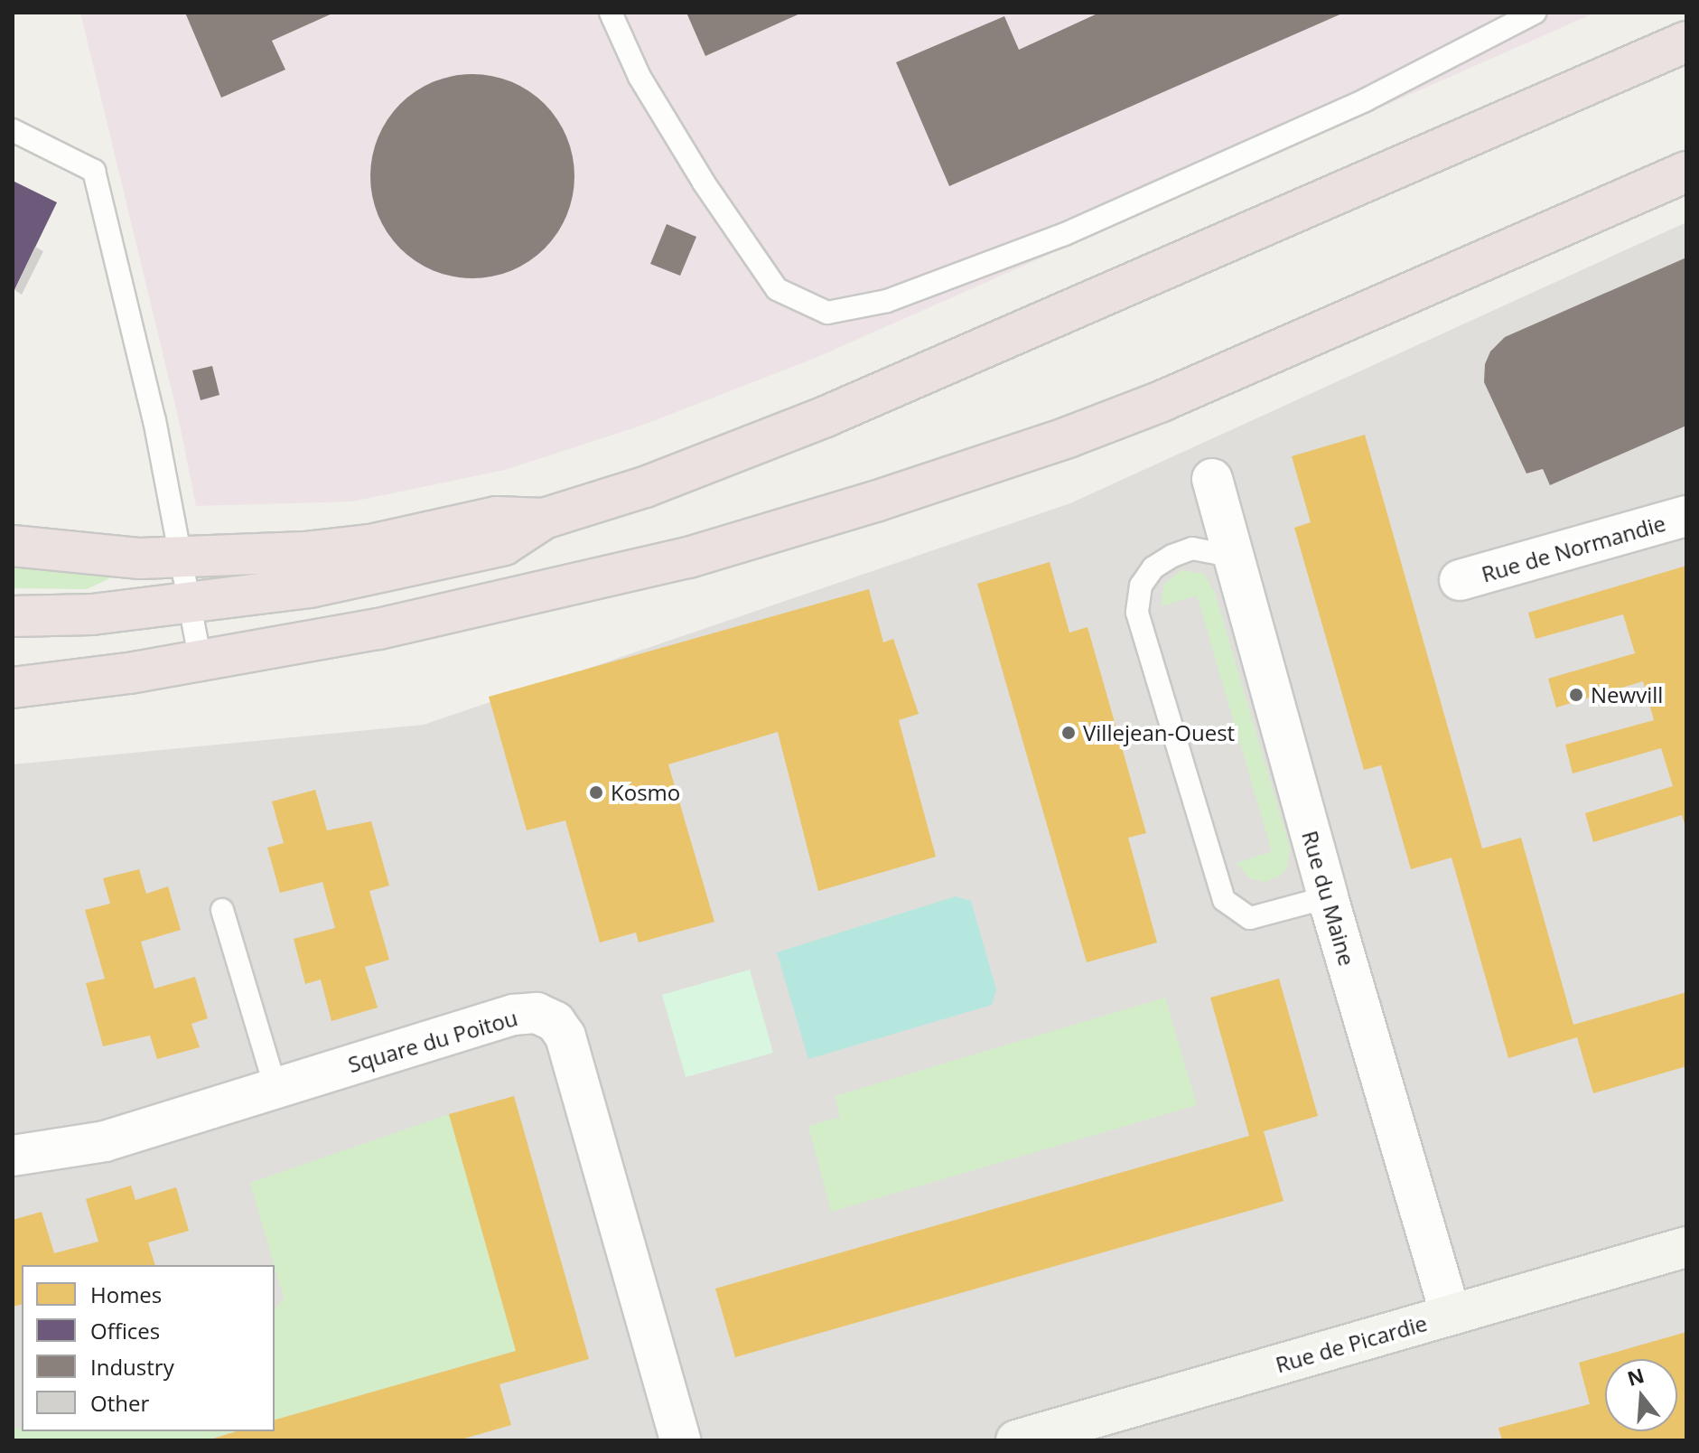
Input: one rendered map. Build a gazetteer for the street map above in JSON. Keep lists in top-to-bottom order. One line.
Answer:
{"streets":{"street":["Rue de Normandie","Rue du Maine","Square du Poitou","Rue de Picardie"]},"crossings":[["Rue du Maine","Rue de Picardie"]],"places":["Newvill","Villejean-Ouest","Kosmo"],"legend":["Homes","Offices","Industry","Other"],"north":"top"}
